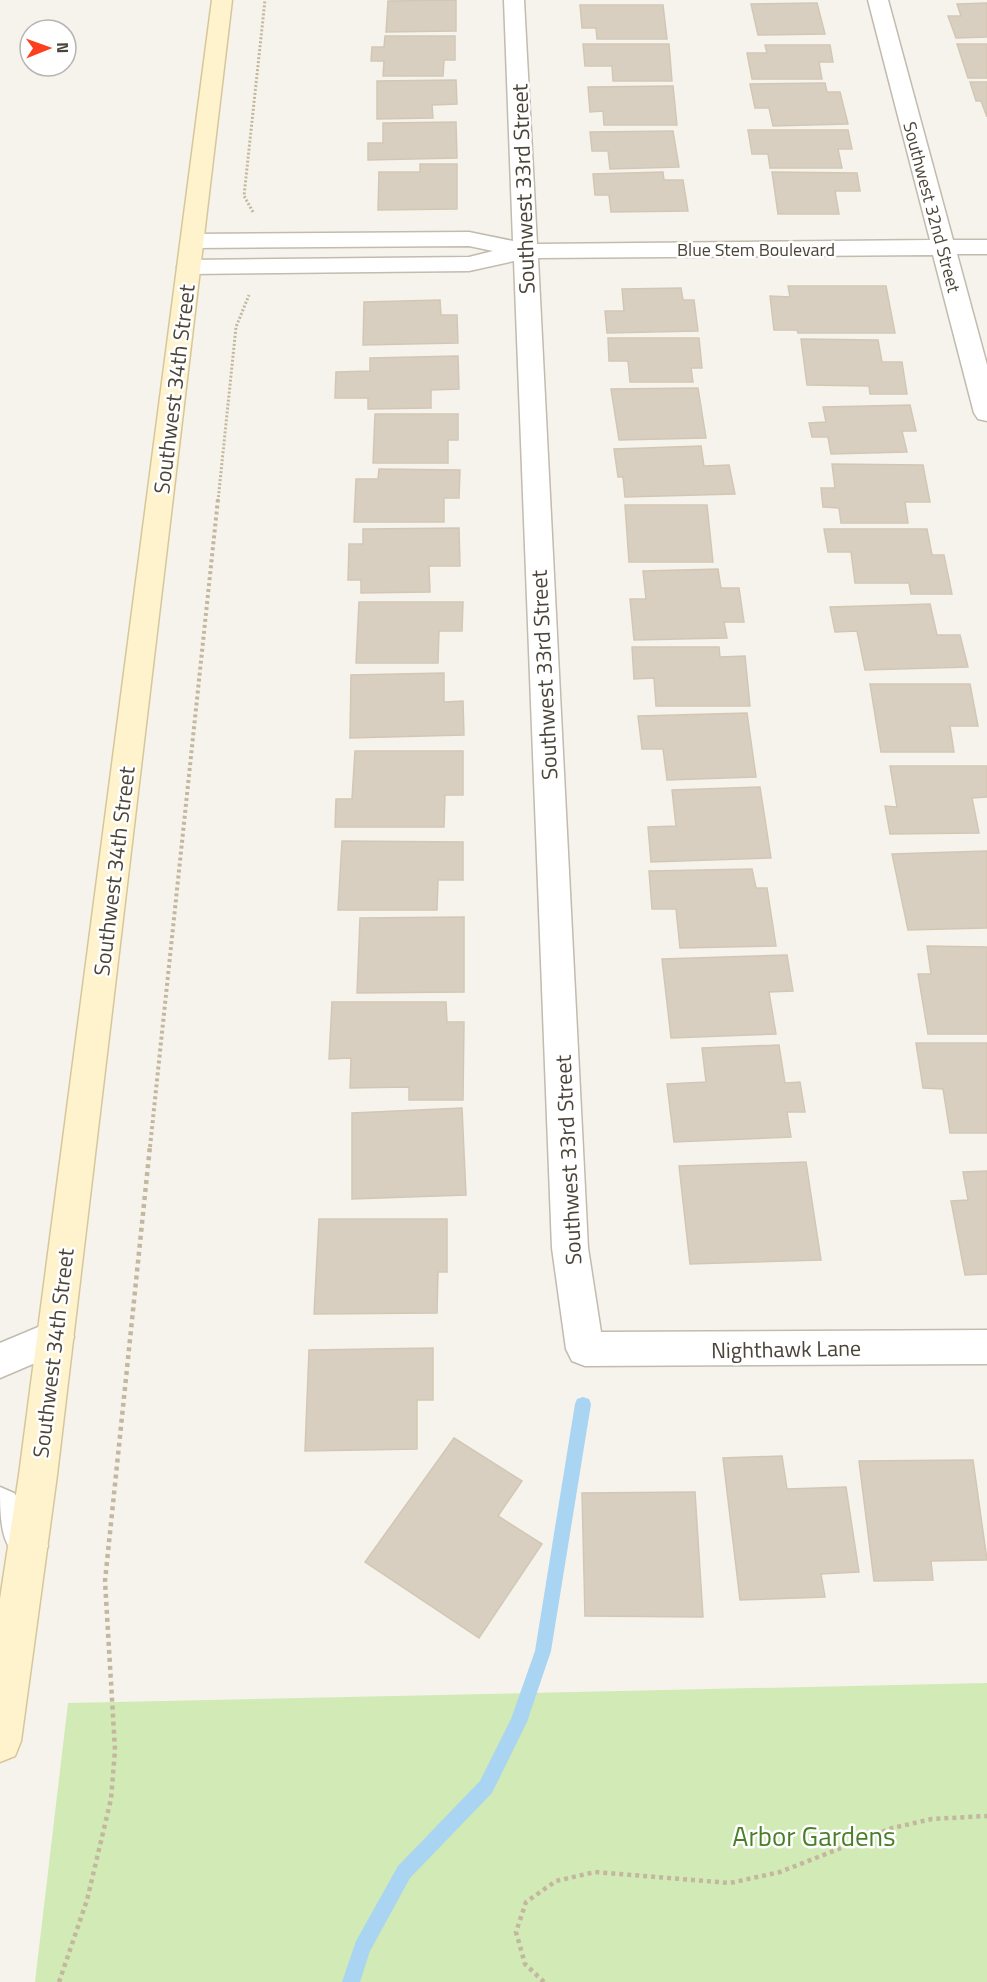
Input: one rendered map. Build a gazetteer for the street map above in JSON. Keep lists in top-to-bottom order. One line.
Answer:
{"streets":{"street":["Southwest 33rd Street","Southwest 32nd Street","Blue Stem Boulevard","Southwest 34th Street","Nighthawk Lane"]},"crossings":[["Southwest 33rd Street","Blue Stem Boulevard"],["Southwest 33rd Street","Nighthawk Lane"],["Southwest 32nd Street","Blue Stem Boulevard"],["Blue Stem Boulevard","Southwest 34th Street"]],"parks":["Arbor Gardens"],"north":"right"}
